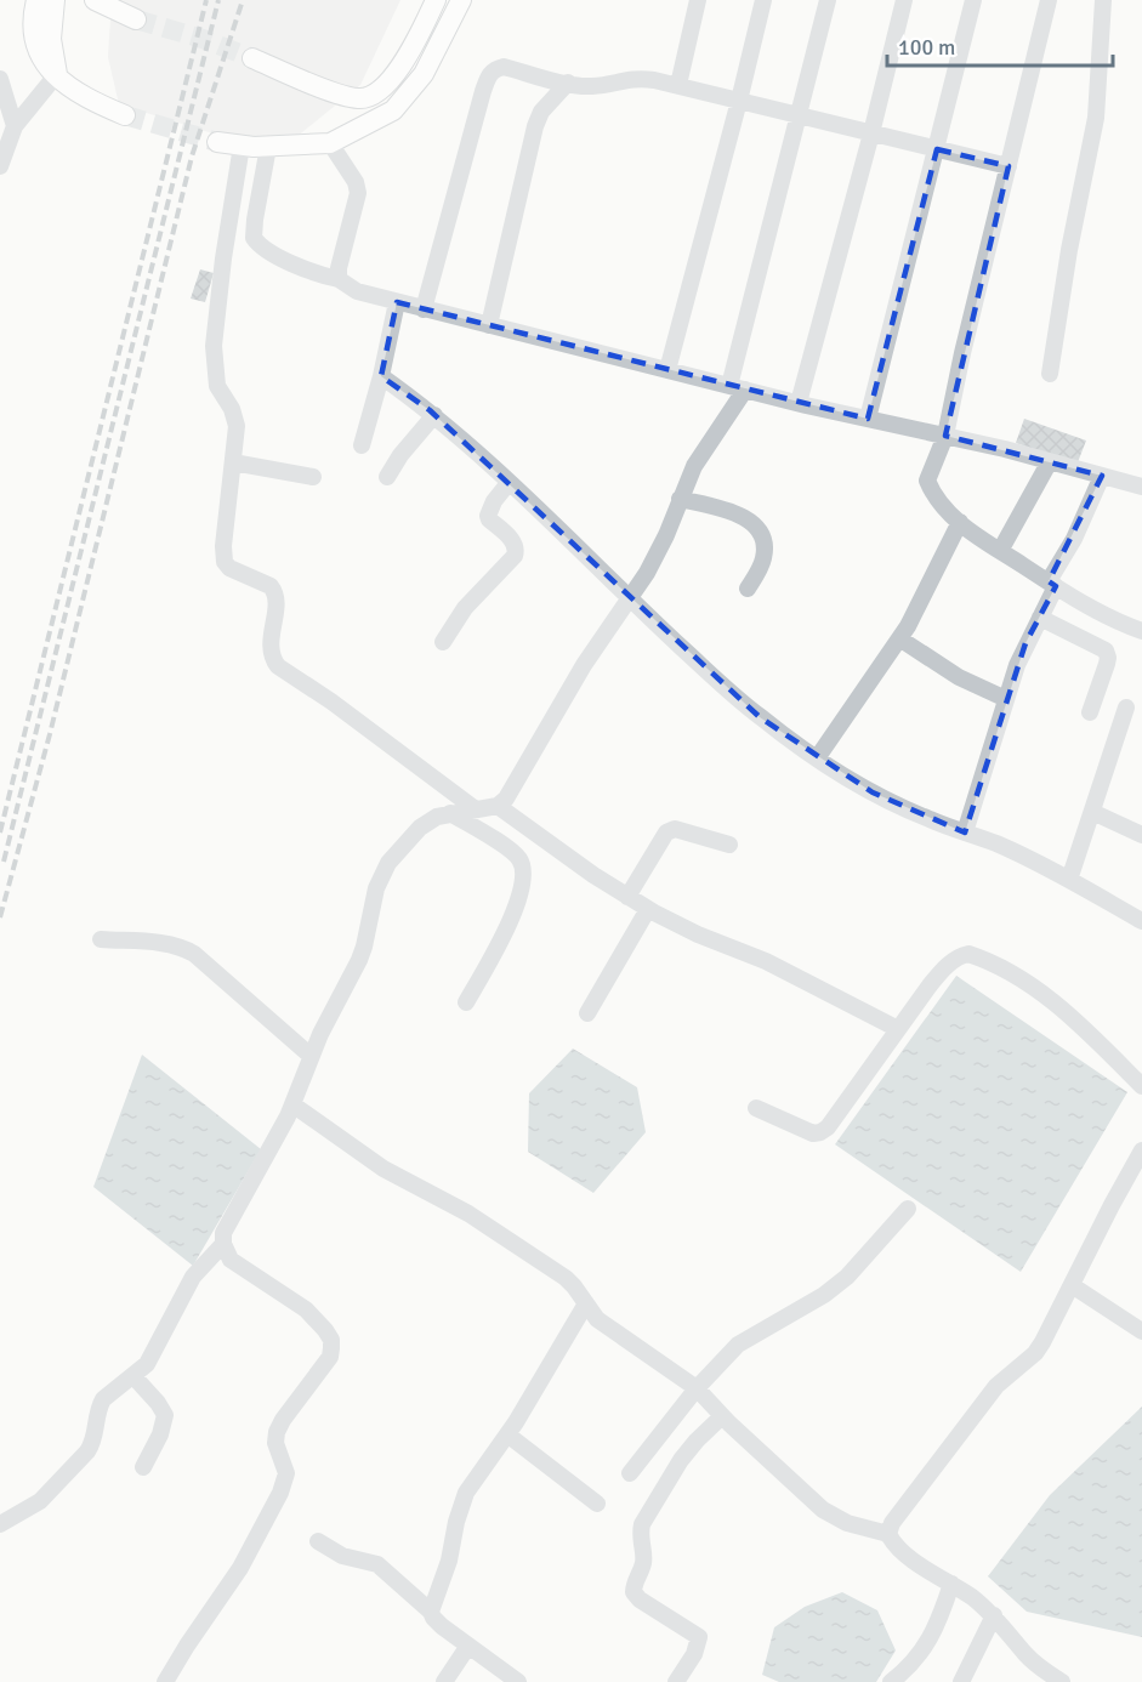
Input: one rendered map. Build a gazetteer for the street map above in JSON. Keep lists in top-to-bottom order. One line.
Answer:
{"scale_bar":"100 m"}
